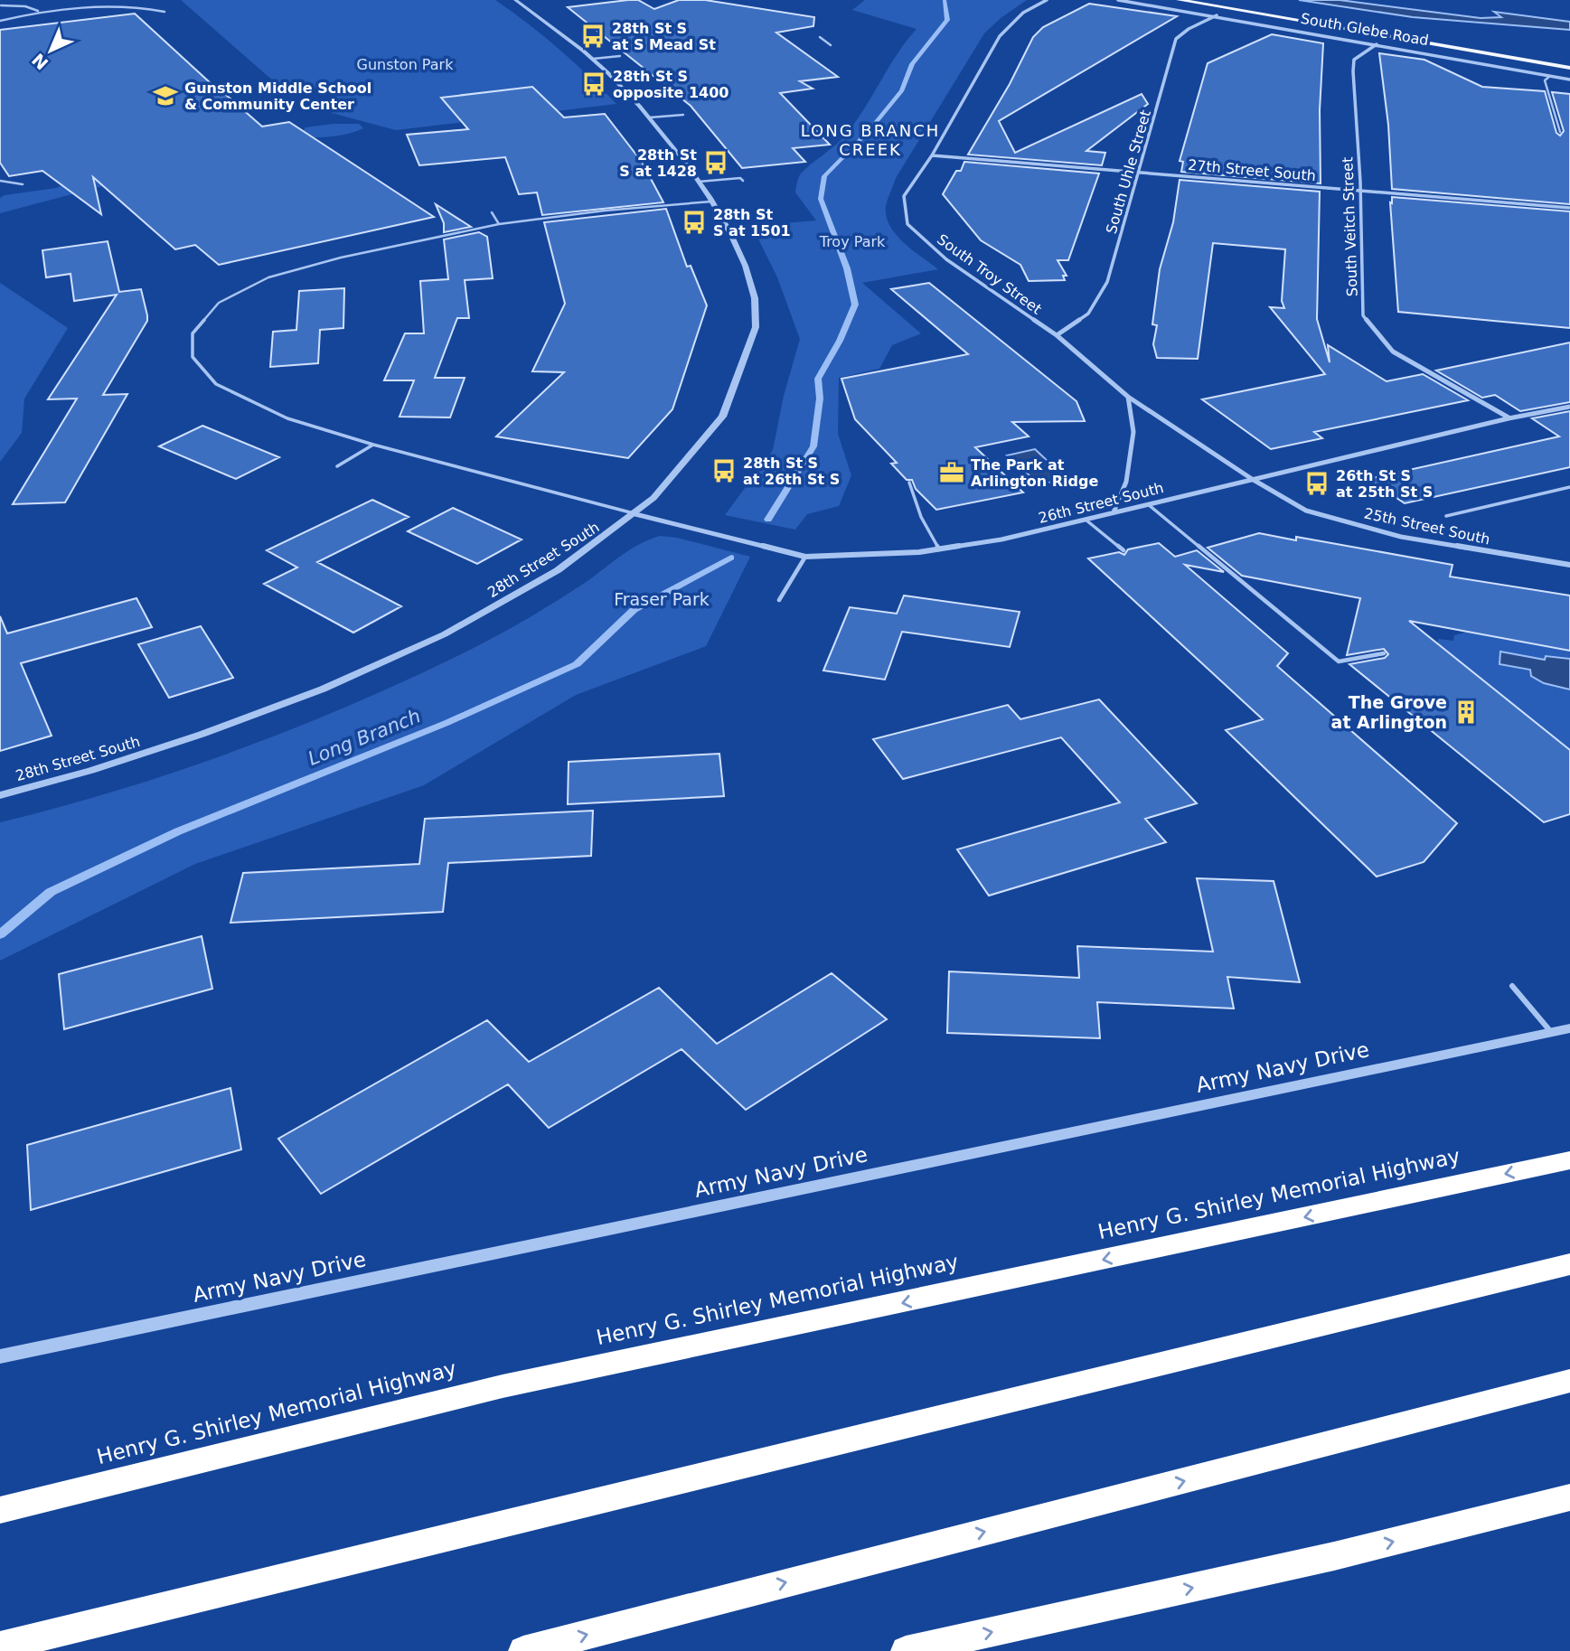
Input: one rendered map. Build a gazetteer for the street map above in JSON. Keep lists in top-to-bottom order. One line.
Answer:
{"streets":{"highway":["Henry G. Shirley Memorial Highway"],"main road":["South Glebe Road"],"street":["27th Street South","South Uhle Street","South Veitch Street","South Troy Street","26th Street South","25th Street South","28th Street South","Army Navy Drive"]},"crossings":[["South Glebe Road","South Uhle Street"],["South Glebe Road","South Veitch Street"],["27th Street South","South Uhle Street"],["27th Street South","South Veitch Street"],["27th Street South","South Troy Street"],["South Uhle Street","South Troy Street"],["South Veitch Street","26th Street South"],["South Troy Street","26th Street South"],["South Troy Street","25th Street South"],["26th Street South","25th Street South"],["26th Street South","28th Street South"]],"districts":["LONG BRANCH CREEK"],"water":["Long Branch"],"parks":["Gunston Park","Troy Park","Fraser Park"],"places":{"bus stop":["28th St S at S Mead St","28th St S opposite 1400","28th St S at 1428","28th St S at 1501","28th St S at 26th St S","26th St S at 25th St S"],"school or university":["Gunston Middle School & Community Center"],"office":["The Park at Arlington Ridge"],"building":["The Grove at Arlington"]},"north":"bottom left"}
